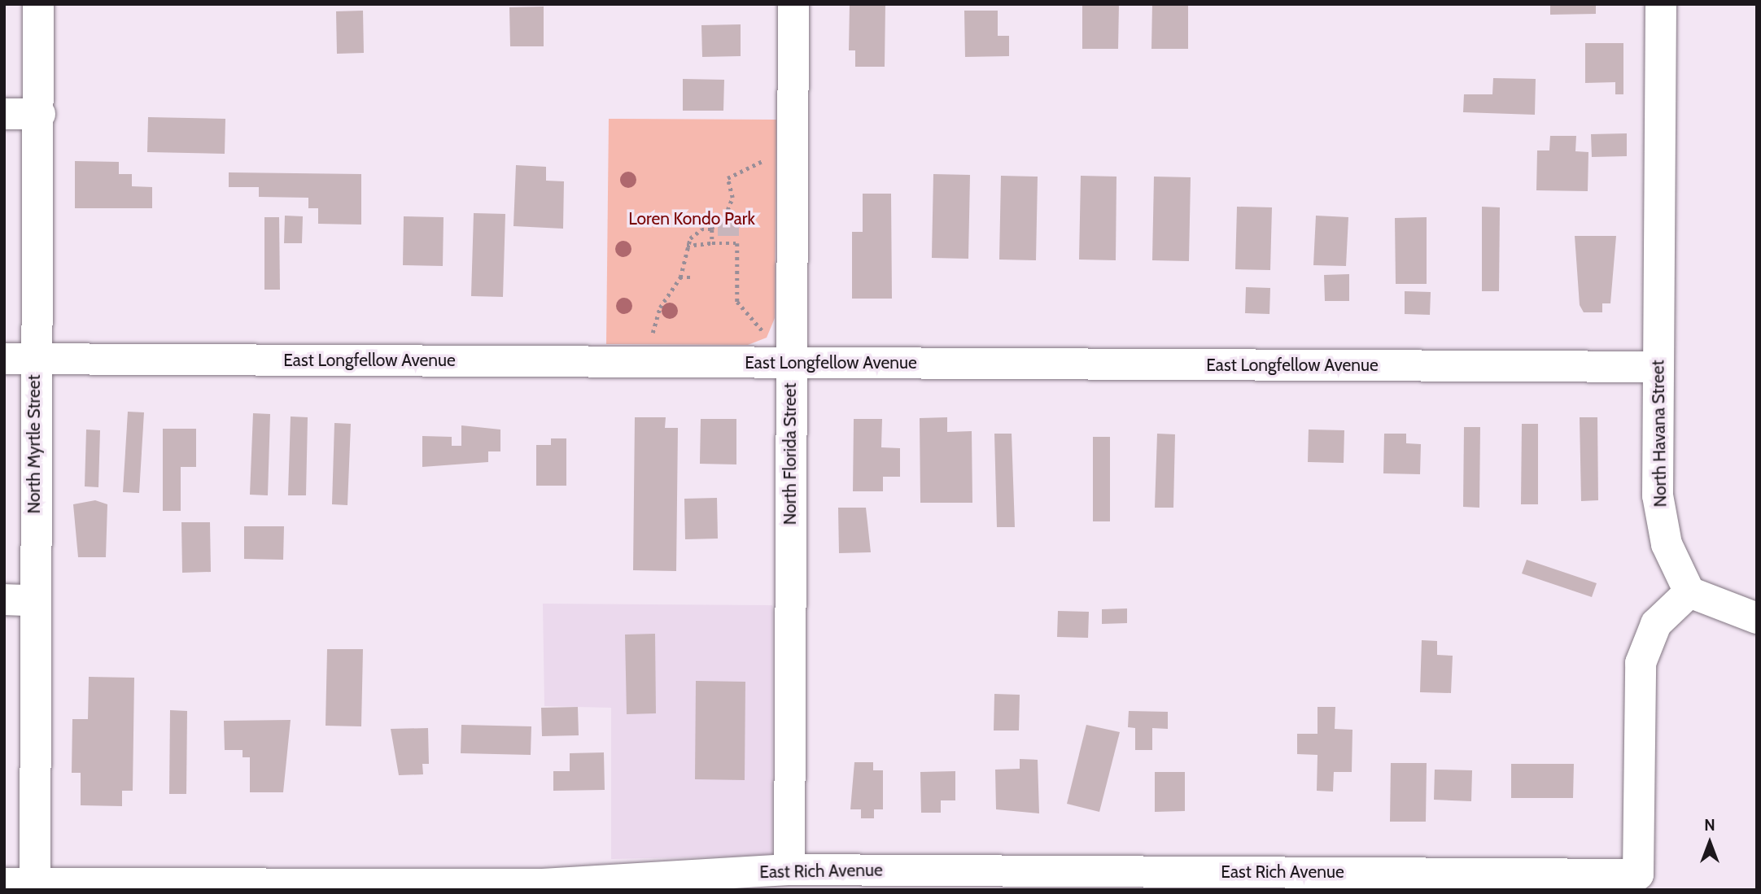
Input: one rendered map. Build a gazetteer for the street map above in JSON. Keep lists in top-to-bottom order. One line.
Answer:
{"streets":{"street":["East Longfellow Avenue","North Havana Street","North Myrtle Street","North Florida Street","East Rich Avenue"]},"crossings":[["East Longfellow Avenue","North Havana Street"],["East Longfellow Avenue","North Myrtle Street"],["East Longfellow Avenue","North Florida Street"],["North Havana Street","East Rich Avenue"],["North Myrtle Street","East Rich Avenue"],["North Florida Street","East Rich Avenue"]],"parks":["Loren Kondo Park"],"north":"top"}
